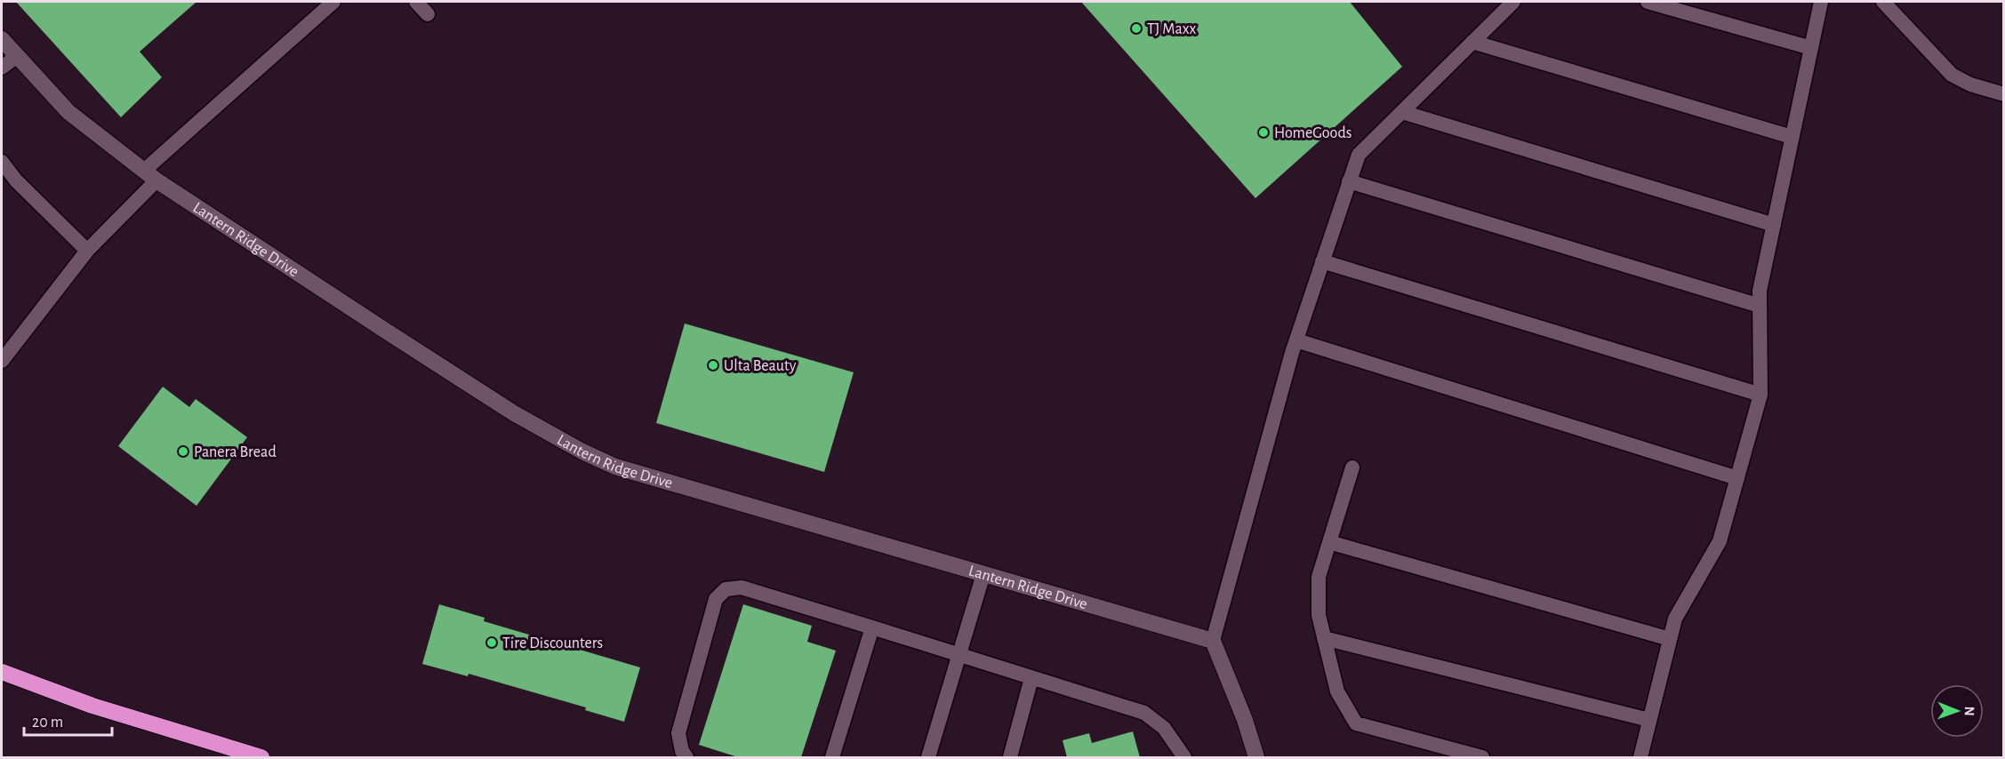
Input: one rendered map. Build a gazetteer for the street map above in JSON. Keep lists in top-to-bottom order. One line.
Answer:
{"streets":{"street":["Lantern Ridge Drive"]},"places":["TJ Maxx","HomeGoods","Ulta Beauty","Panera Bread","Tire Discounters"],"scale_bar":"20 m","north":"right"}
